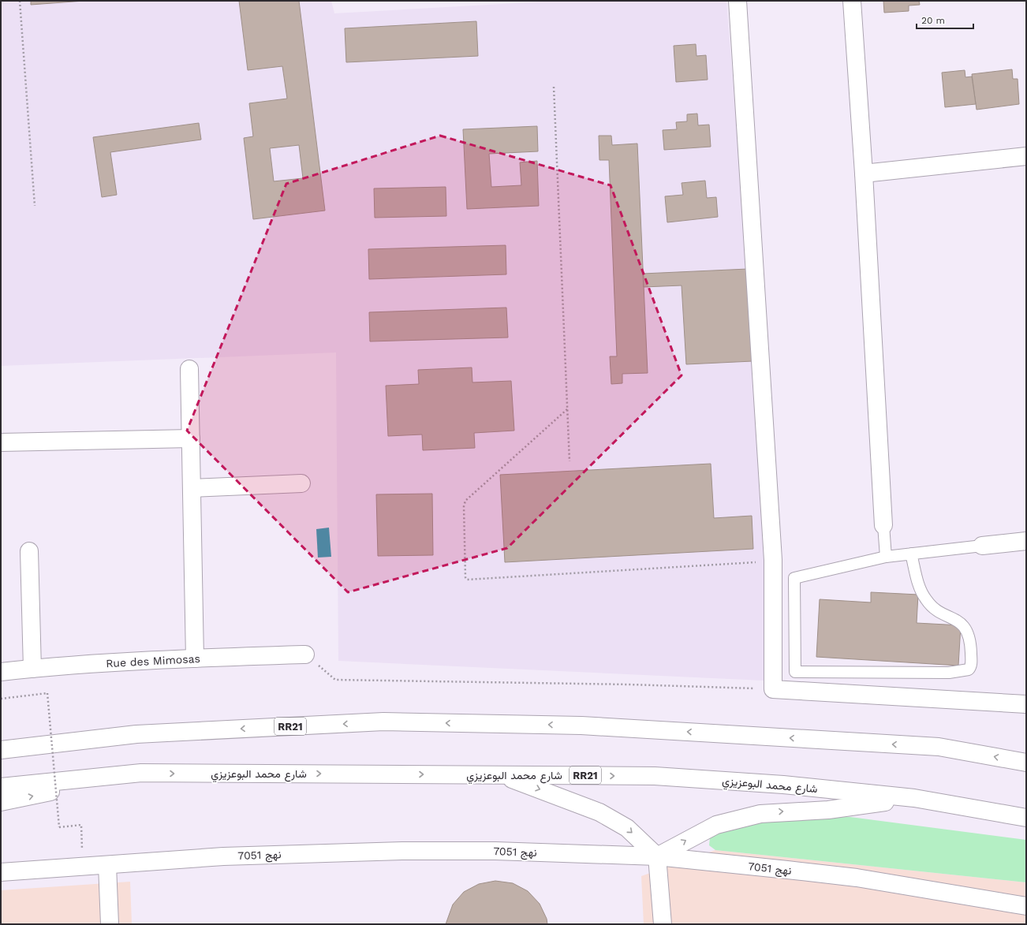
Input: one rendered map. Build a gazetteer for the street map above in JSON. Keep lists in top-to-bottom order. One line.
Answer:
{"streets":{"main road":["Rue des Mimosas","RR21","شارع محمد البوعزيزي","نهج 7051"]},"scale_bar":"20 m"}
